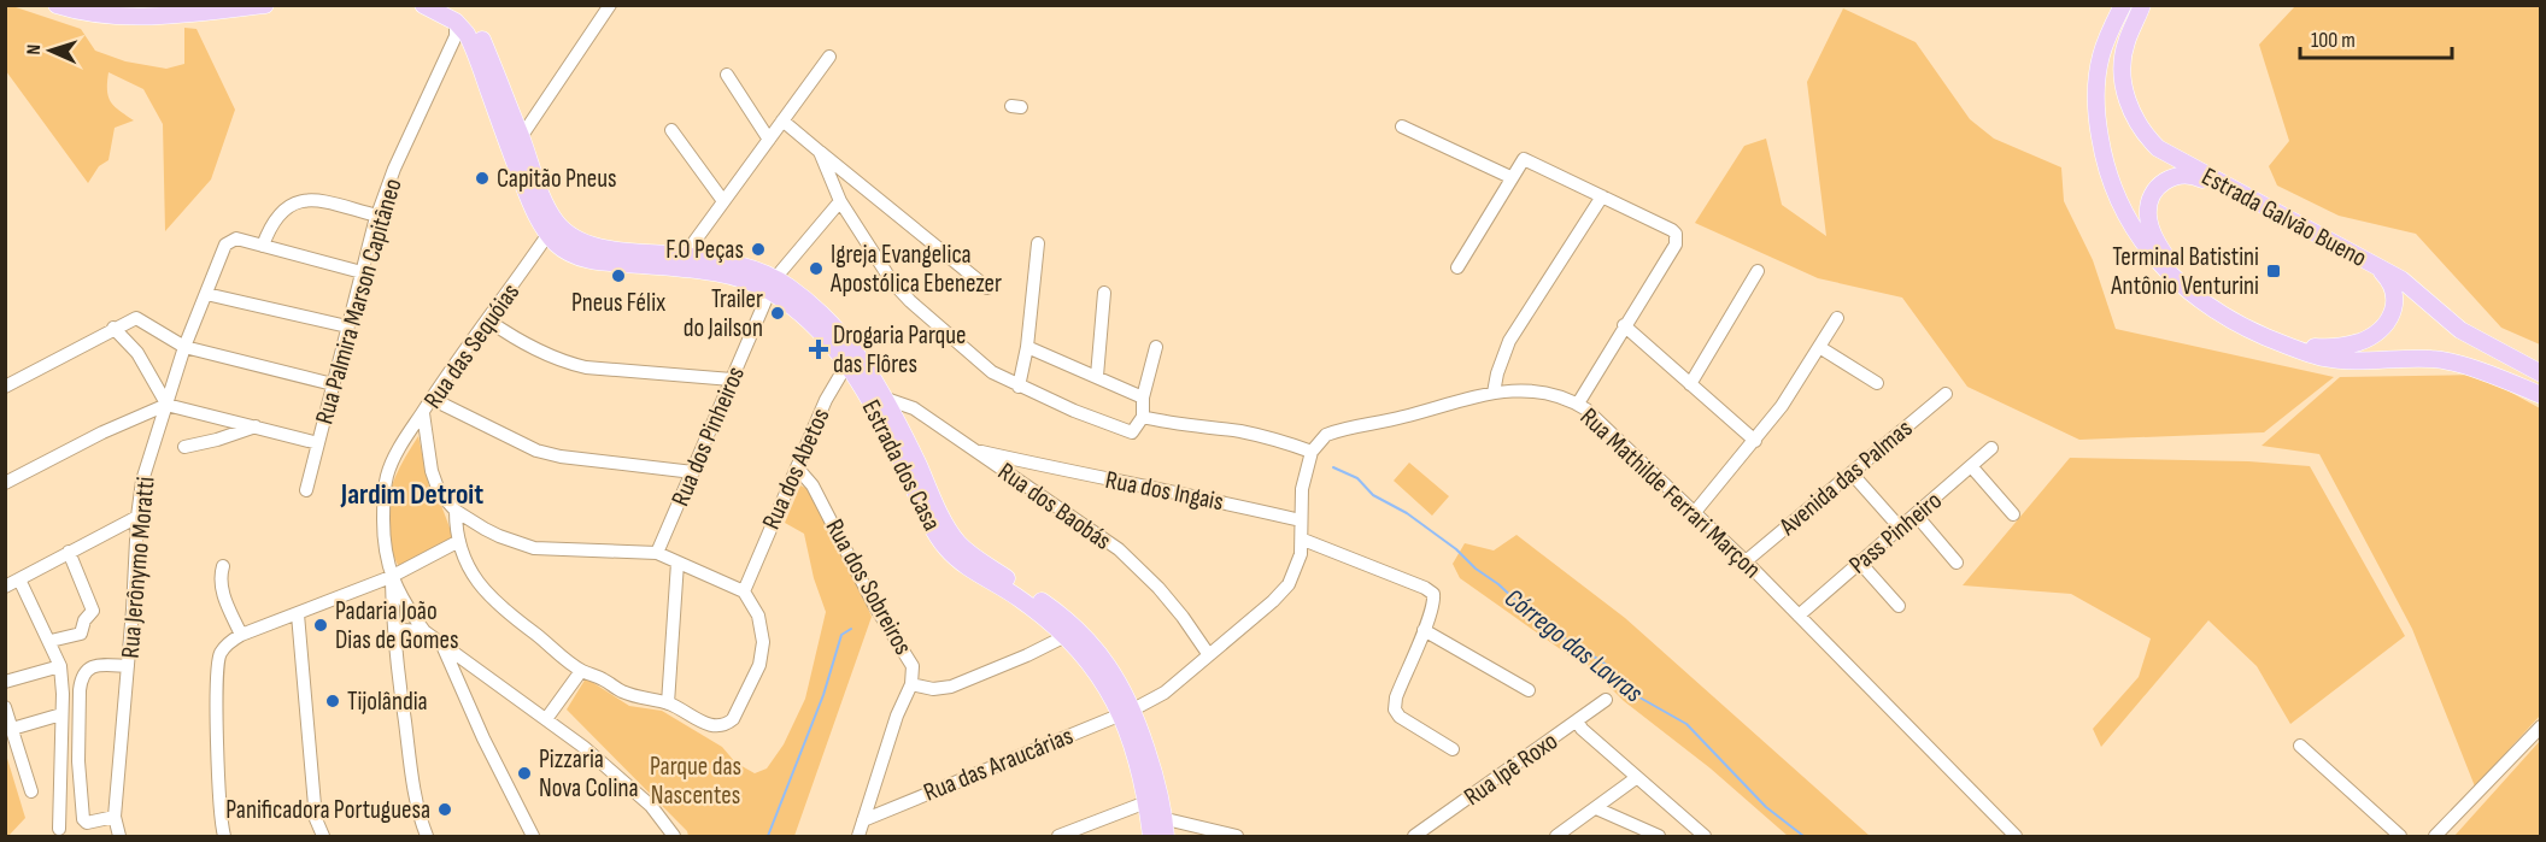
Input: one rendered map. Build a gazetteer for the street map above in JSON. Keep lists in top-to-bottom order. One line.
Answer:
{"streets":{"main road":["Estrada Galvão Bueno","Estrada dos Casa"],"street":["Rua Palmira Marson Capitâneo","Rua das Sequóias","Rua dos Pinheiros","Rua dos Abetos","Avenida das Palmas","Rua dos Ingais","Rua Mathilde Ferrari Marçon","Rua dos Baobás","Pass Pinheiro","Rua Jerônymo Moratti","Rua dos Sobreiros","Rua das Araucárias","Rua Ipê Roxo"]},"crossings":[["Rua Palmira Marson Capitâneo","Estrada dos Casa"],["Rua das Sequóias","Estrada dos Casa"],["Rua das Sequóias","Rua dos Abetos"],["Rua dos Pinheiros","Estrada dos Casa"],["Estrada dos Casa","Rua dos Abetos"],["Estrada dos Casa","Rua dos Baobás"],["Estrada dos Casa","Rua das Araucárias"],["Rua dos Abetos","Rua dos Sobreiros"],["Avenida das Palmas","Rua Mathilde Ferrari Marçon"],["Rua dos Ingais","Rua dos Baobás"],["Rua Mathilde Ferrari Marçon","Pass Pinheiro"],["Rua dos Sobreiros","Rua das Araucárias"]],"districts":["Jardim Detroit"],"water":["Córrego das Lavras"],"parks":["Parque das Nascentes"],"places":{"other":["Capitão Pneus","F.O Peças","Igreja Evangelica Apostólica Ebenezer","Pneus Félix","Trailer do Jailson","Padaria João Dias de Gomes","Tijolândia","Pizzaria Nova Colina","Panificadora Portuguesa"],"transit":["Terminal Batistini Antônio Venturini"],"health":["Drogaria Parque das Flôres"]},"scale_bar":"100 m","north":"left"}
